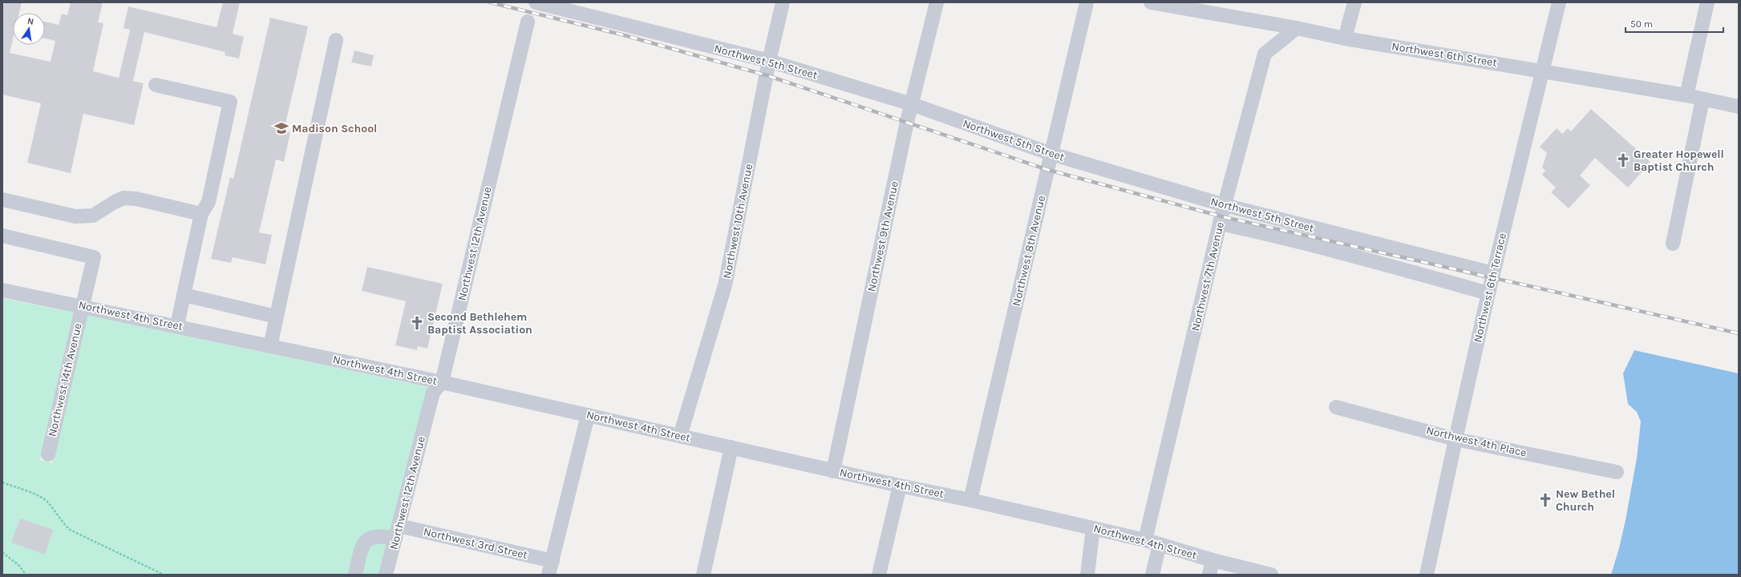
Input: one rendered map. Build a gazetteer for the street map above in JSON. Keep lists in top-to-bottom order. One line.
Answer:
{"streets":{"street":["Northwest 6th Street","Northwest 5th Street","Northwest 10th Avenue","Northwest 9th Avenue","Northwest 12th Avenue","Northwest 8th Avenue","Northwest 7th Avenue","Northwest 6th Terrace","Northwest 4th Street","Northwest 14th Avenue","Northwest 4th Place","Northwest 3rd Street"]},"crossings":[["Northwest 6th Street","Northwest 7th Avenue"],["Northwest 6th Street","Northwest 6th Terrace"],["Northwest 5th Street","Northwest 10th Avenue"],["Northwest 5th Street","Northwest 9th Avenue"],["Northwest 5th Street","Northwest 8th Avenue"],["Northwest 5th Street","Northwest 7th Avenue"],["Northwest 5th Street","Northwest 6th Terrace"],["Northwest 10th Avenue","Northwest 4th Street"],["Northwest 9th Avenue","Northwest 4th Street"],["Northwest 12th Avenue","Northwest 4th Street"],["Northwest 12th Avenue","Northwest 3rd Street"],["Northwest 8th Avenue","Northwest 4th Street"],["Northwest 7th Avenue","Northwest 4th Street"],["Northwest 6th Terrace","Northwest 4th Place"],["Northwest 4th Street","Northwest 14th Avenue"]],"places":{"school or university":["Madison School"],"church":["Greater Hopewell Baptist Church","Second Bethlehem Baptist Association","New Bethel Church"]},"scale_bar":"50 m","north":"top"}
